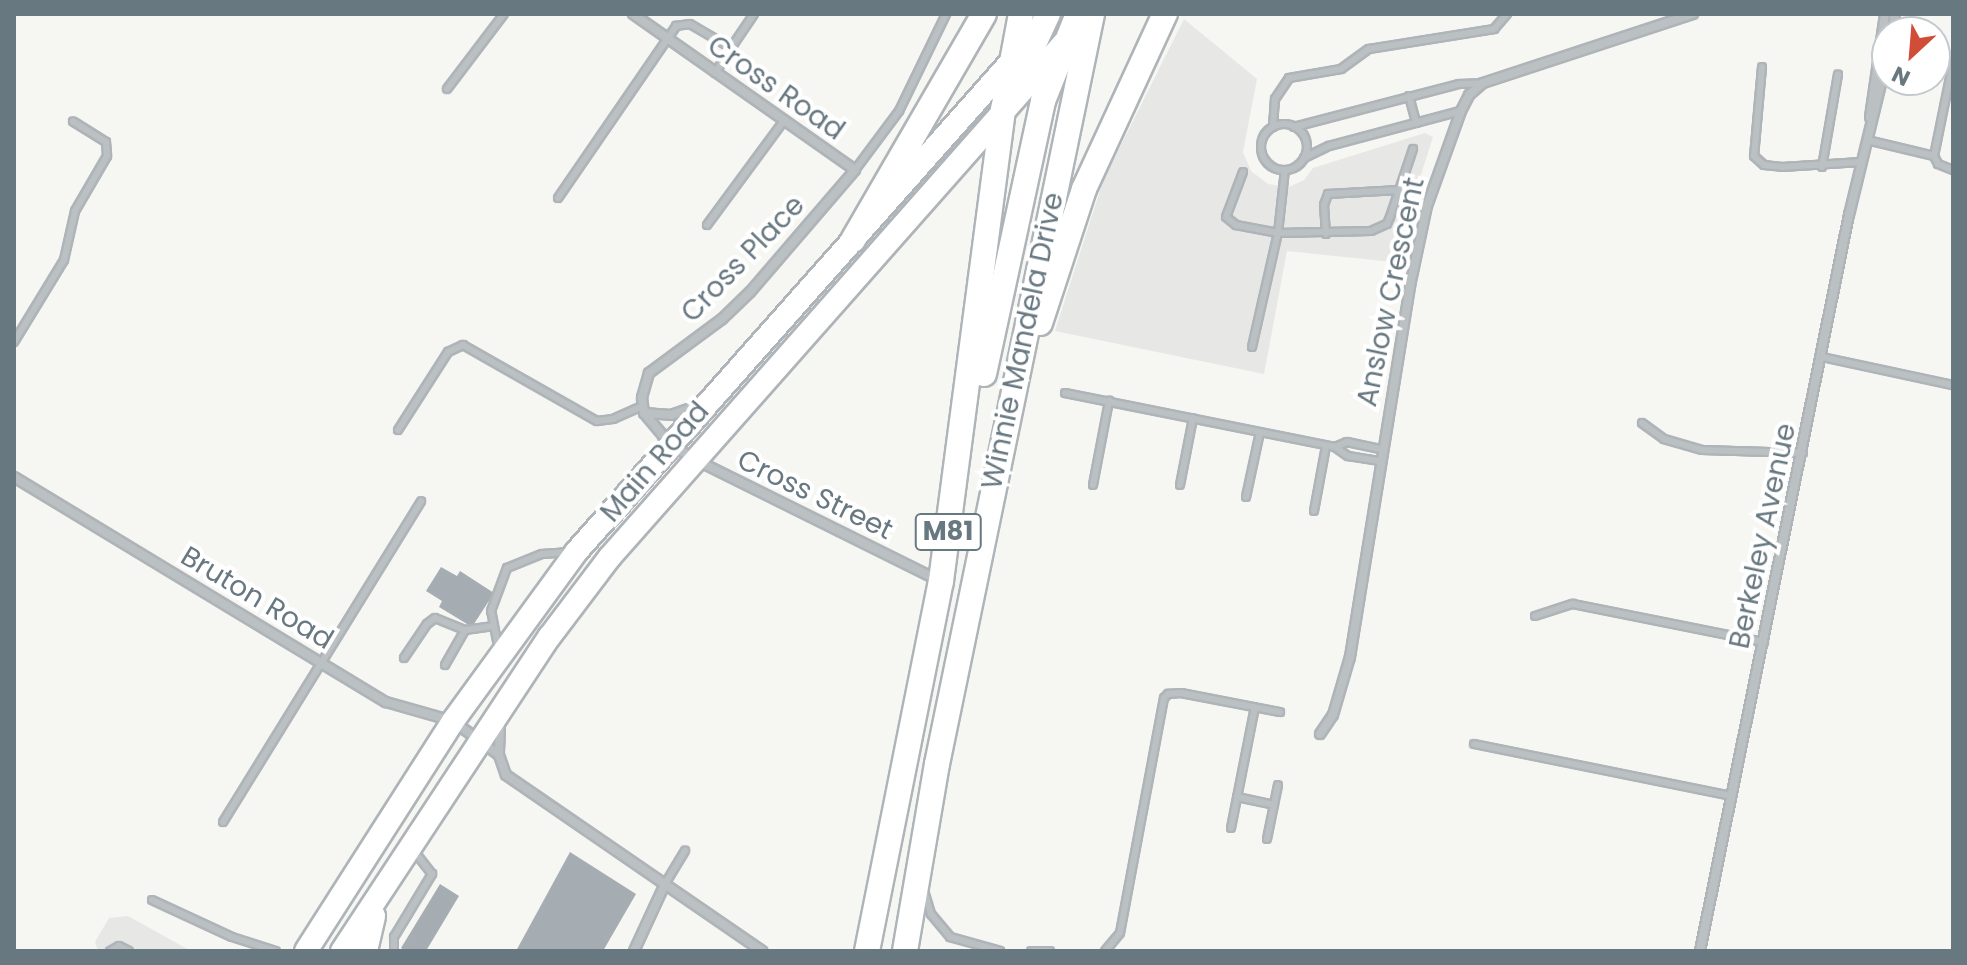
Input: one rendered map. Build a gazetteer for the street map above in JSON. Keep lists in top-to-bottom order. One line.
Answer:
{"streets":{"main road":["Winnie Mandela Drive","Main Road","M81"],"street":["Cross Road","Cross Place","Anslow Crescent","Cross Street","Berkeley Avenue","Bruton Road"]},"crossings":[["Cross Road","Cross Place"],["Winnie Mandela Drive","Main Road"],["Winnie Mandela Drive","Cross Street"],["Main Road","Cross Street"],["Main Road","Bruton Road"]],"north":"bottom left"}
